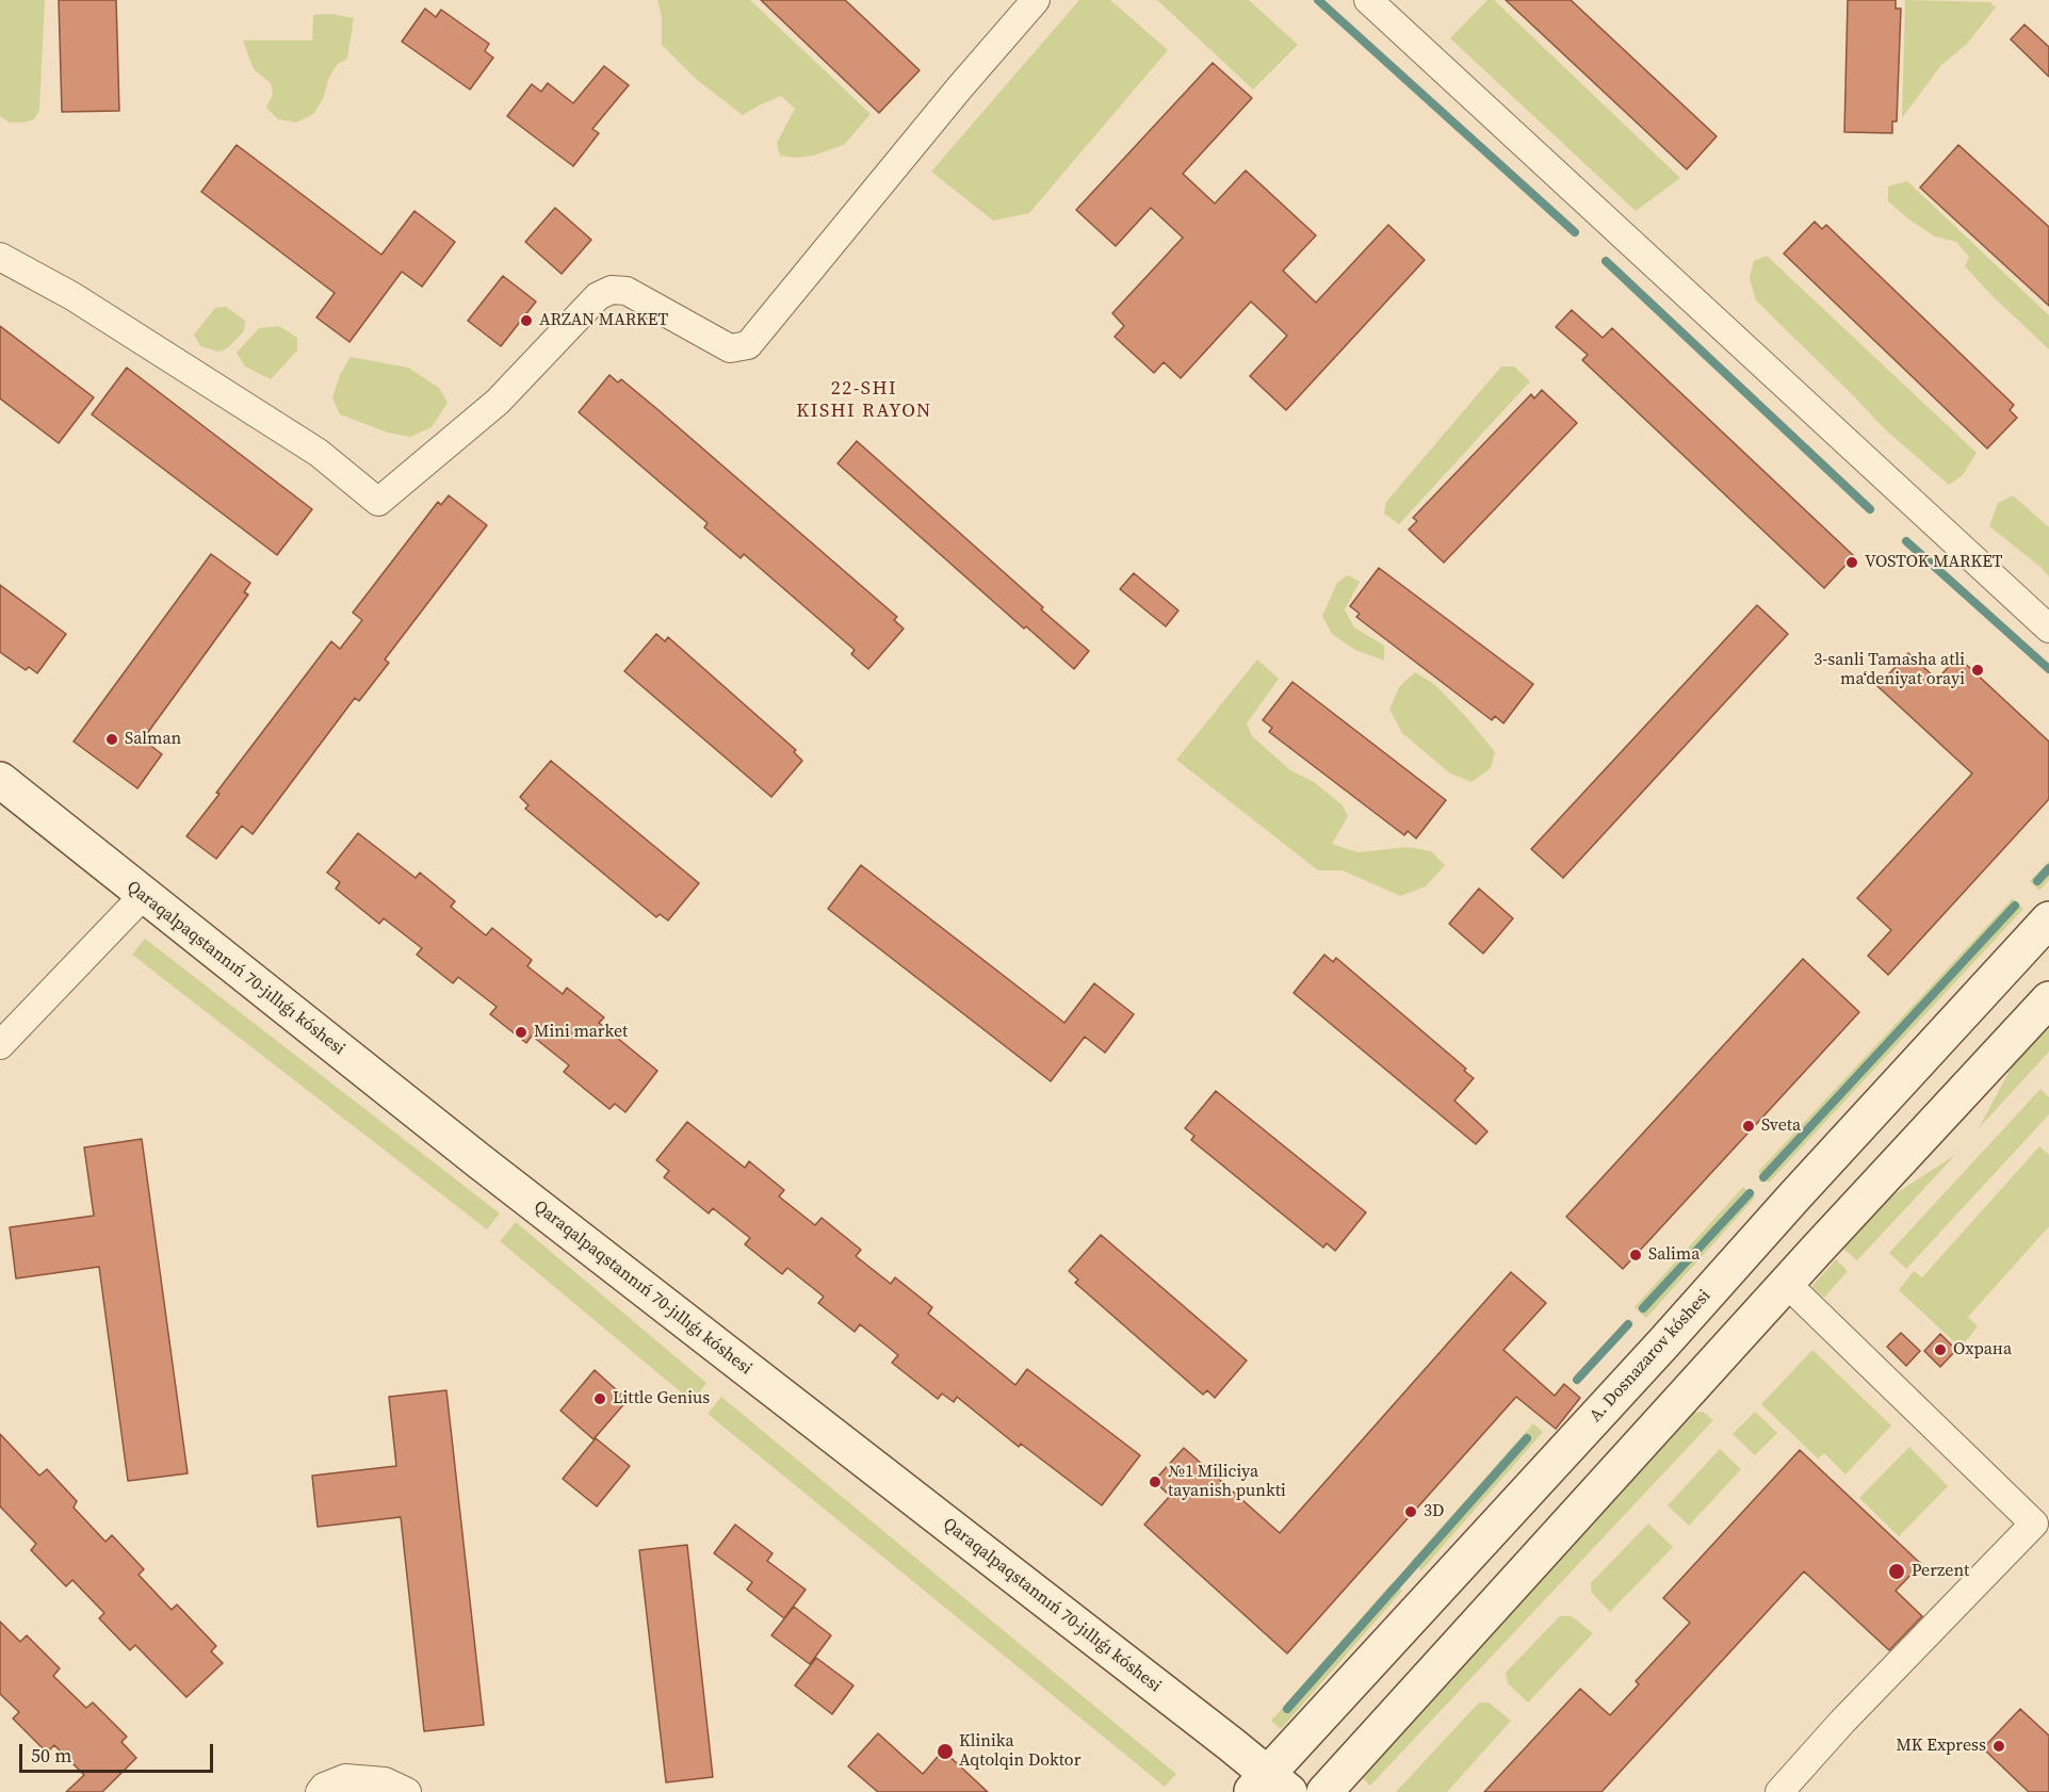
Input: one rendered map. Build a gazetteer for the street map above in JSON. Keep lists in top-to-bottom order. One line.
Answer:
{"streets":{"main road":["Qaraqalpaqstannıń 70-jıllıǵı kóshesi","A. Dosnazarov kóshesi"]},"crossings":[["Qaraqalpaqstannıń 70-jıllıǵı kóshesi","A. Dosnazarov kóshesi"]],"districts":["22-SHI KISHI RAYON"],"places":["ARZAN MARKET","VOSTOK MARKET","3-sanli Tamasha atli maʻdeniyat orayi","Salman","Mini market","Sveta","Salima","Охрана","Little Genius","№1 Miliciya tayanish punkti","3D","Perzent","MK Express","Klinika Aqtolqin Doktor"],"scale_bar":"50 m"}
